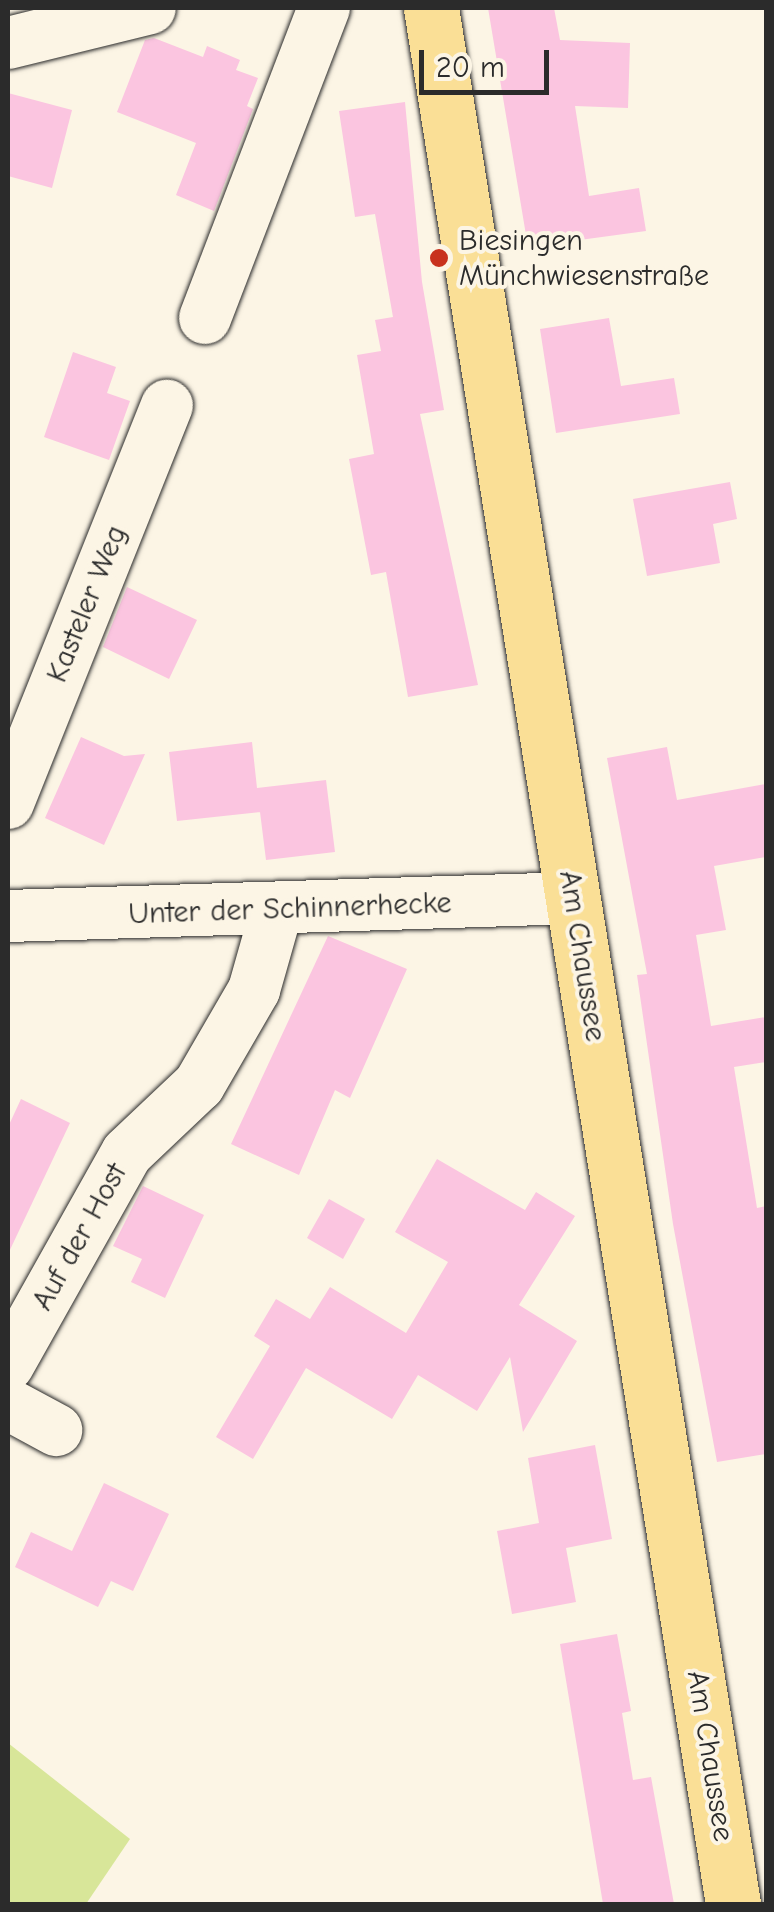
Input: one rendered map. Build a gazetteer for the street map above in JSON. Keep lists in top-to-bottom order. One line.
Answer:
{"streets":{"main road":["Am Chaussee"],"street":["Kasteler Weg","Unter der Schinnerhecke","Auf der Host"]},"crossings":[["Unter der Schinnerhecke","Am Chaussee"],["Unter der Schinnerhecke","Auf der Host"]],"places":["Biesingen Münchwiesenstraße"],"scale_bar":"20 m"}
